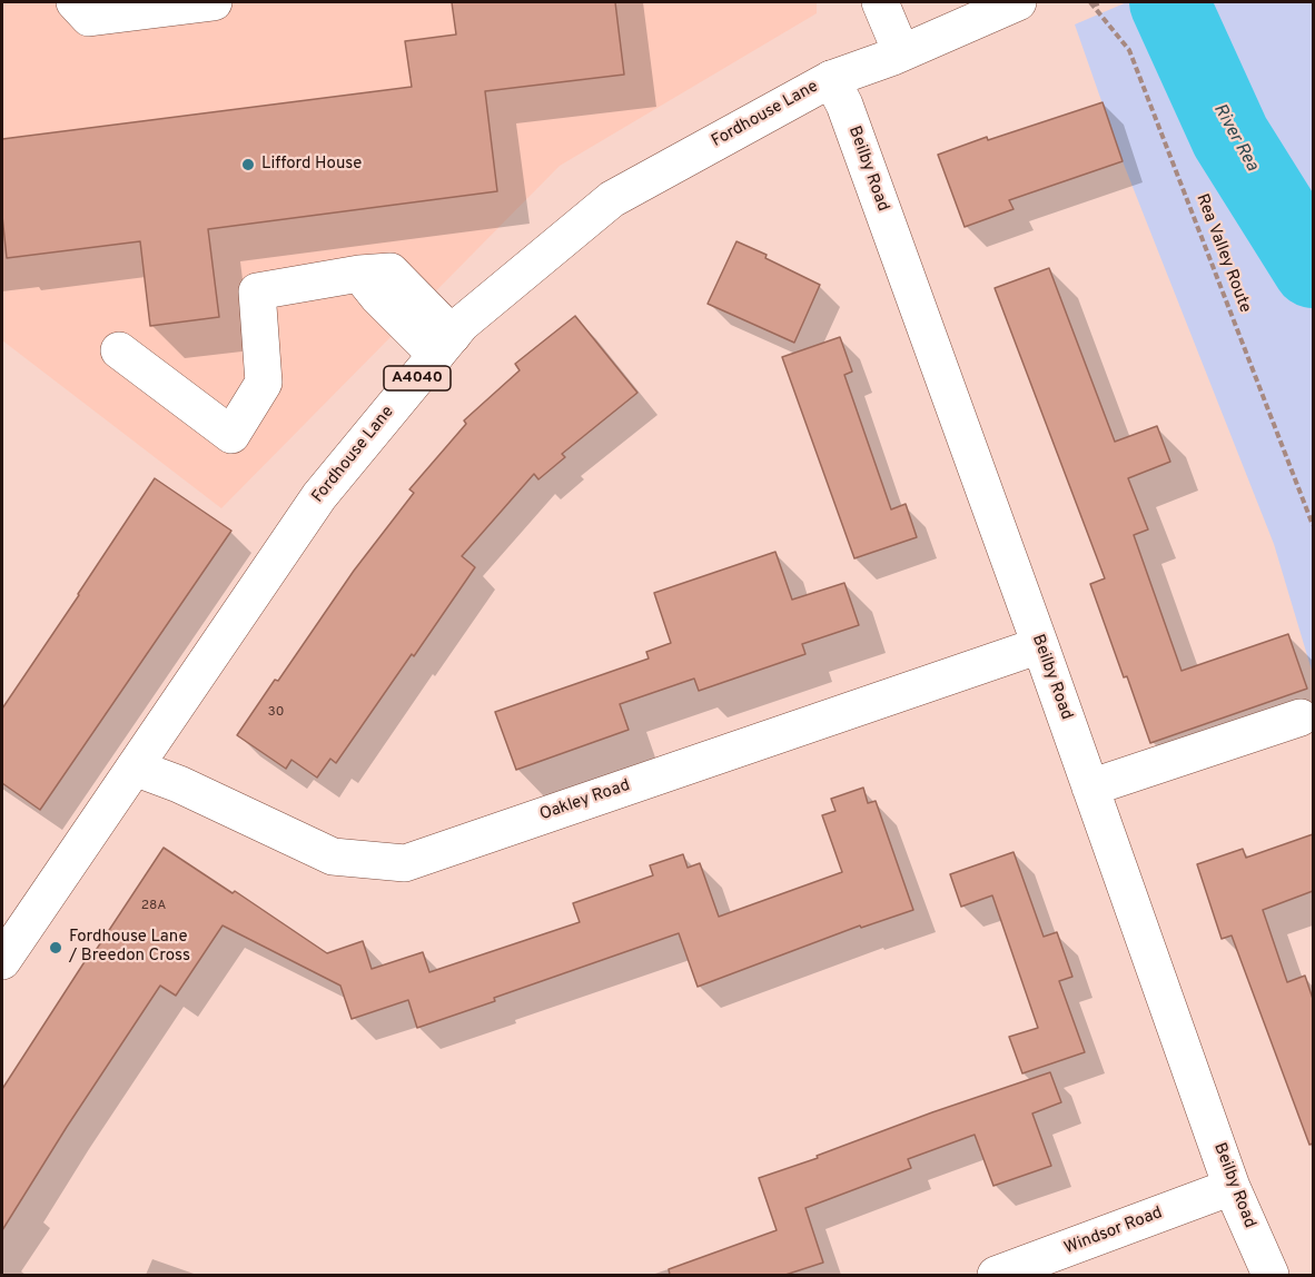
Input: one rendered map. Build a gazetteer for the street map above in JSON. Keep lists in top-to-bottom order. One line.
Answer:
{"streets":{"street":["Fordhouse Lane","Beilby Road","A4040","Oakley Road","Windsor Road"],"path":["Rea Valley Route"]},"crossings":[["Fordhouse Lane","Beilby Road"],["Fordhouse Lane","Oakley Road"],["Beilby Road","Oakley Road"],["Beilby Road","Windsor Road"]],"water":["River Rea"],"places":["Lifford House","Fordhouse Lane / Breedon Cross"],"house_numbers":["30","28A"]}
